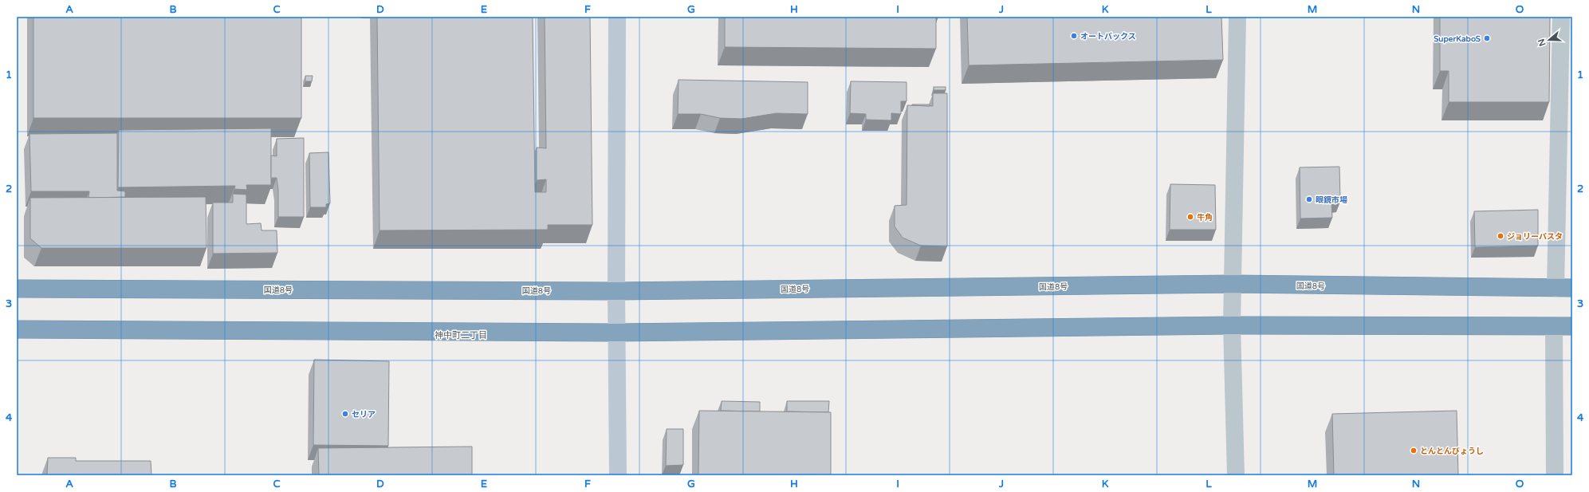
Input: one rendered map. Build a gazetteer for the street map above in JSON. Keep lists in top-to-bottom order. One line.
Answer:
{"streets":{"highway":["国道8号"]},"districts":["神中町二丁目"],"places":["オートバックス","SuperKaboS","眼鏡市場","牛角","ジョリーパスタ","セリア","とんとんびょうし"],"north":"left","grid":{"columns":["A","B","C","D","E","F","G","H","I","J","K","L","M","N","O"],"rows":["1","2","3","4"]}}
